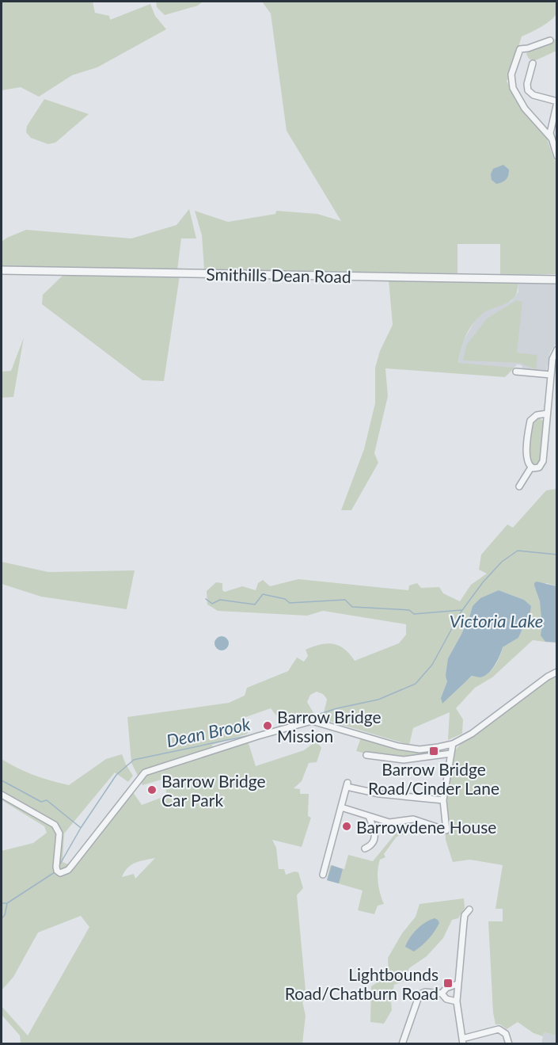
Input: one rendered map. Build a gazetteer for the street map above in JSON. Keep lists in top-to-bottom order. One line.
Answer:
{"streets":{"street":["Smithills Dean Road"]},"water":["Victoria Lake","Dean Brook"],"places":{"other":["Barrow Bridge Mission","Barrow Bridge Car Park","Barrowdene House"],"transit":["Barrow Bridge Road/Cinder Lane","Lightbounds Road/Chatburn Road"]}}
